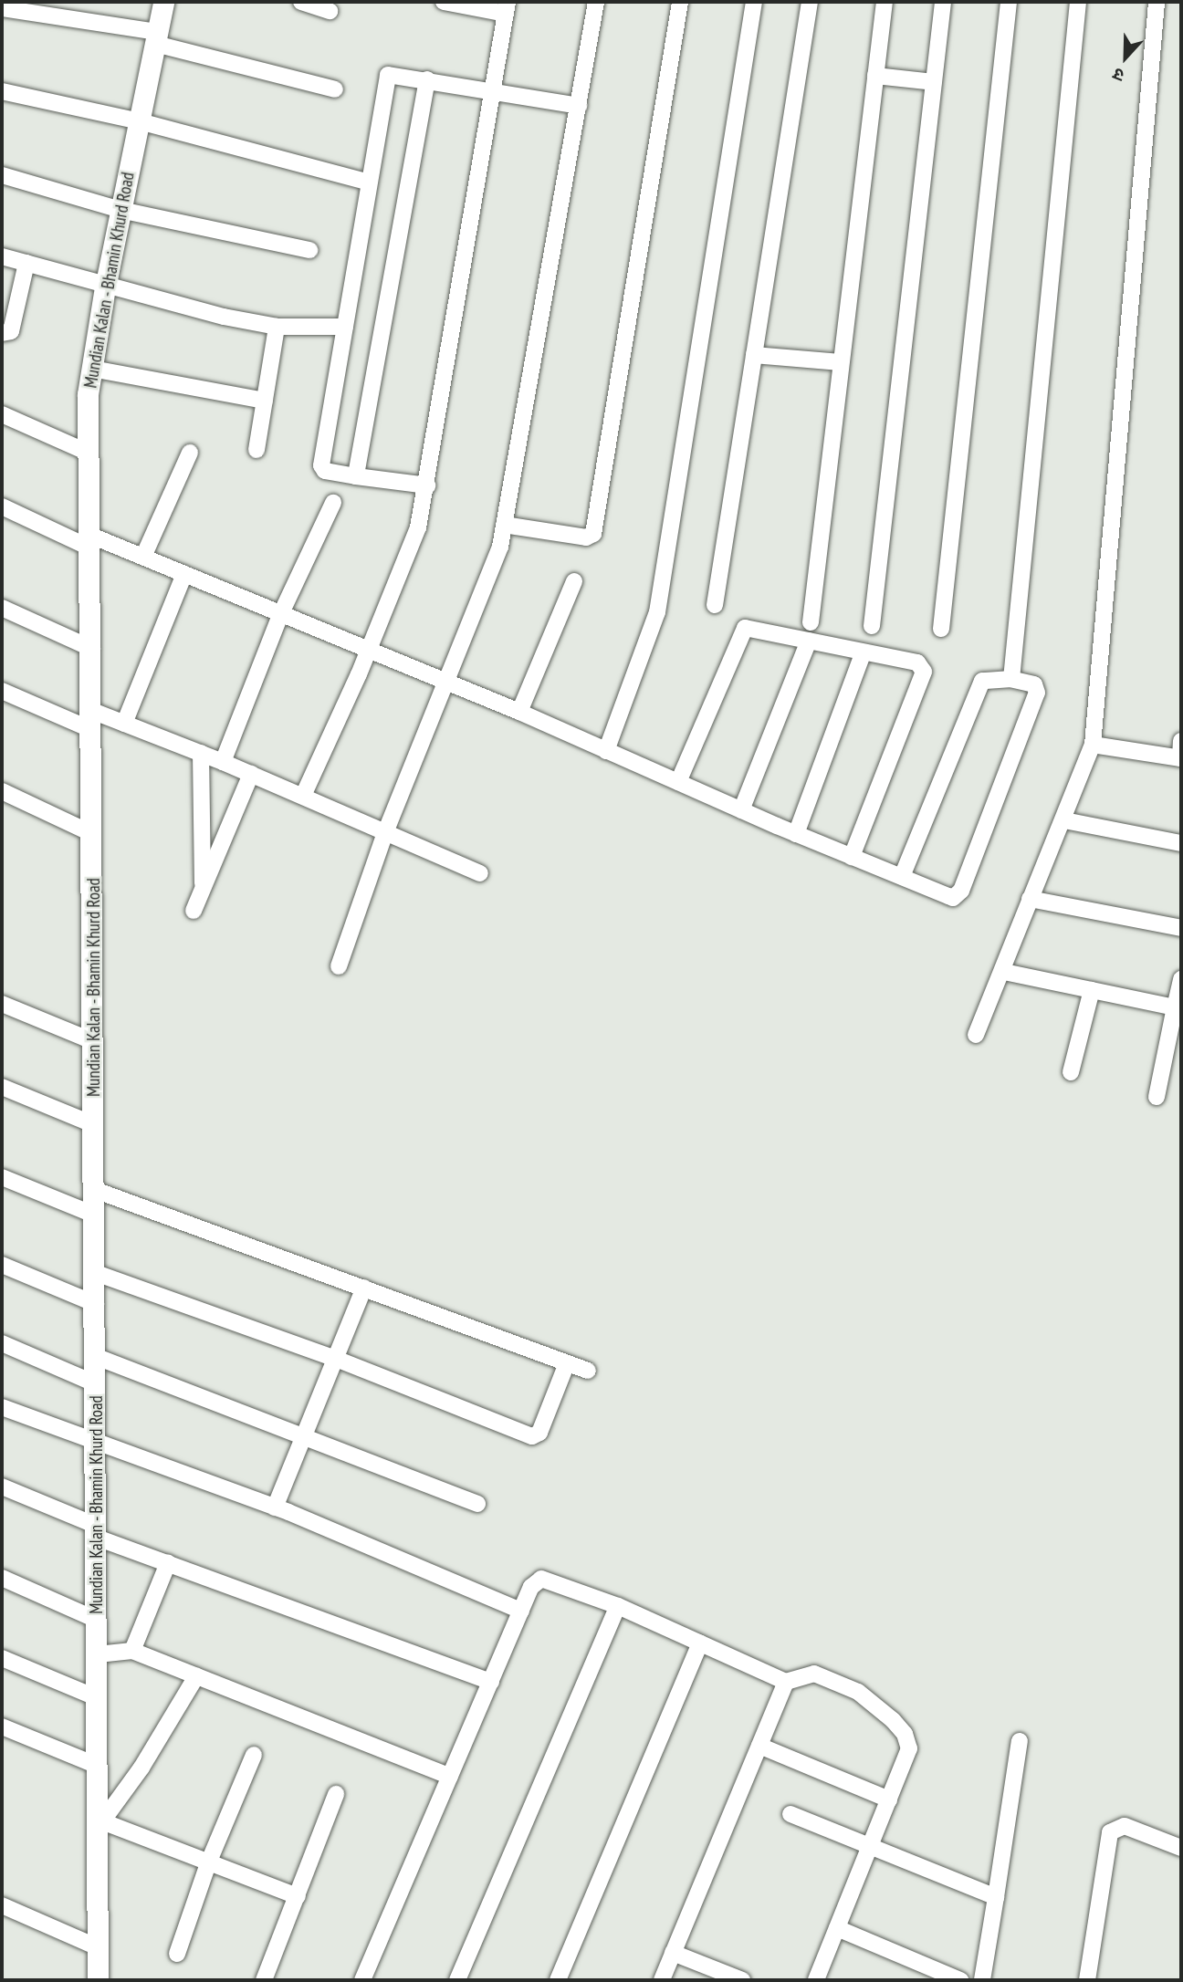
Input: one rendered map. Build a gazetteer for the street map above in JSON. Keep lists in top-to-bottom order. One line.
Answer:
{"streets":{"street":["Mundian Kalan - Bhamin Khurd Road"]},"north":"bottom"}
